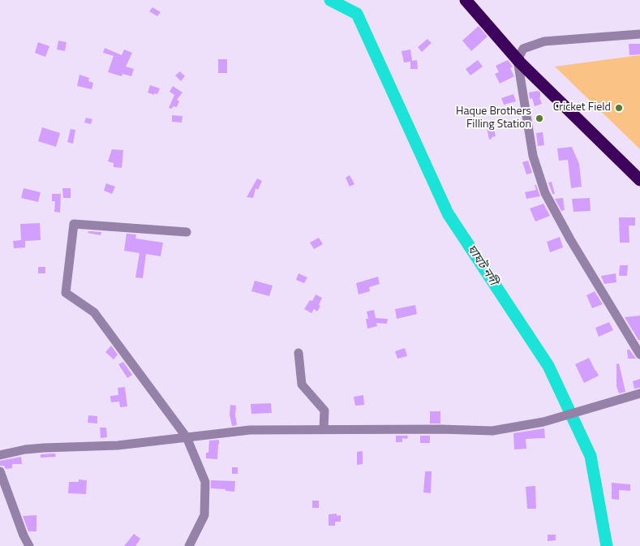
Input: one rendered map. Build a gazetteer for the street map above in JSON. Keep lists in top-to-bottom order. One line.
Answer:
{"water":["ঘাঘট নদী"],"places":["Cricket Field","Haque Brothers Filling Station"]}
